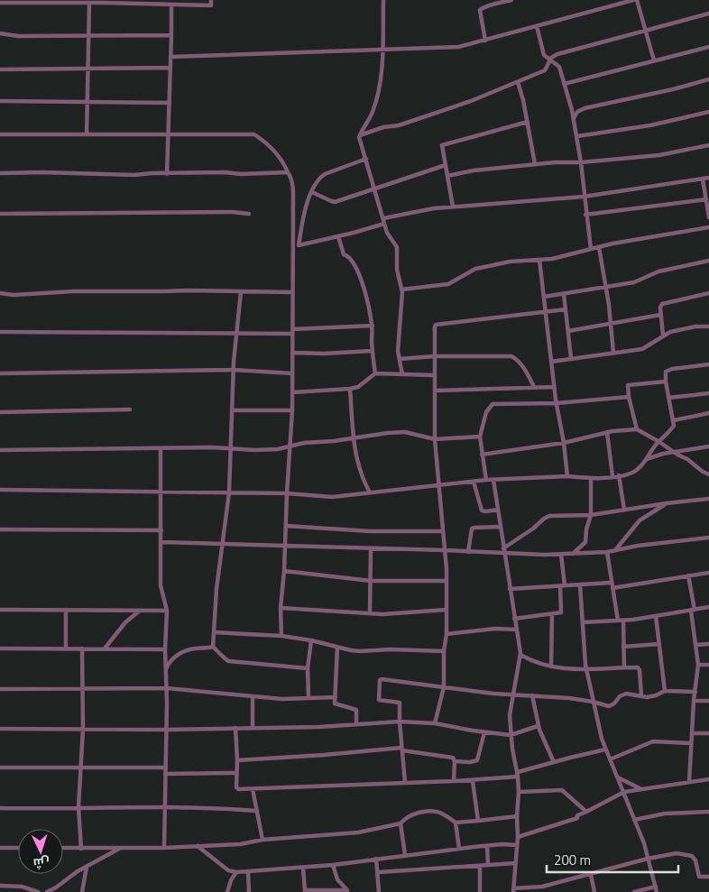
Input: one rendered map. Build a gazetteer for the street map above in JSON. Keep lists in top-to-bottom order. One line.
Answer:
{"scale_bar":"200 m","north":"bottom"}
